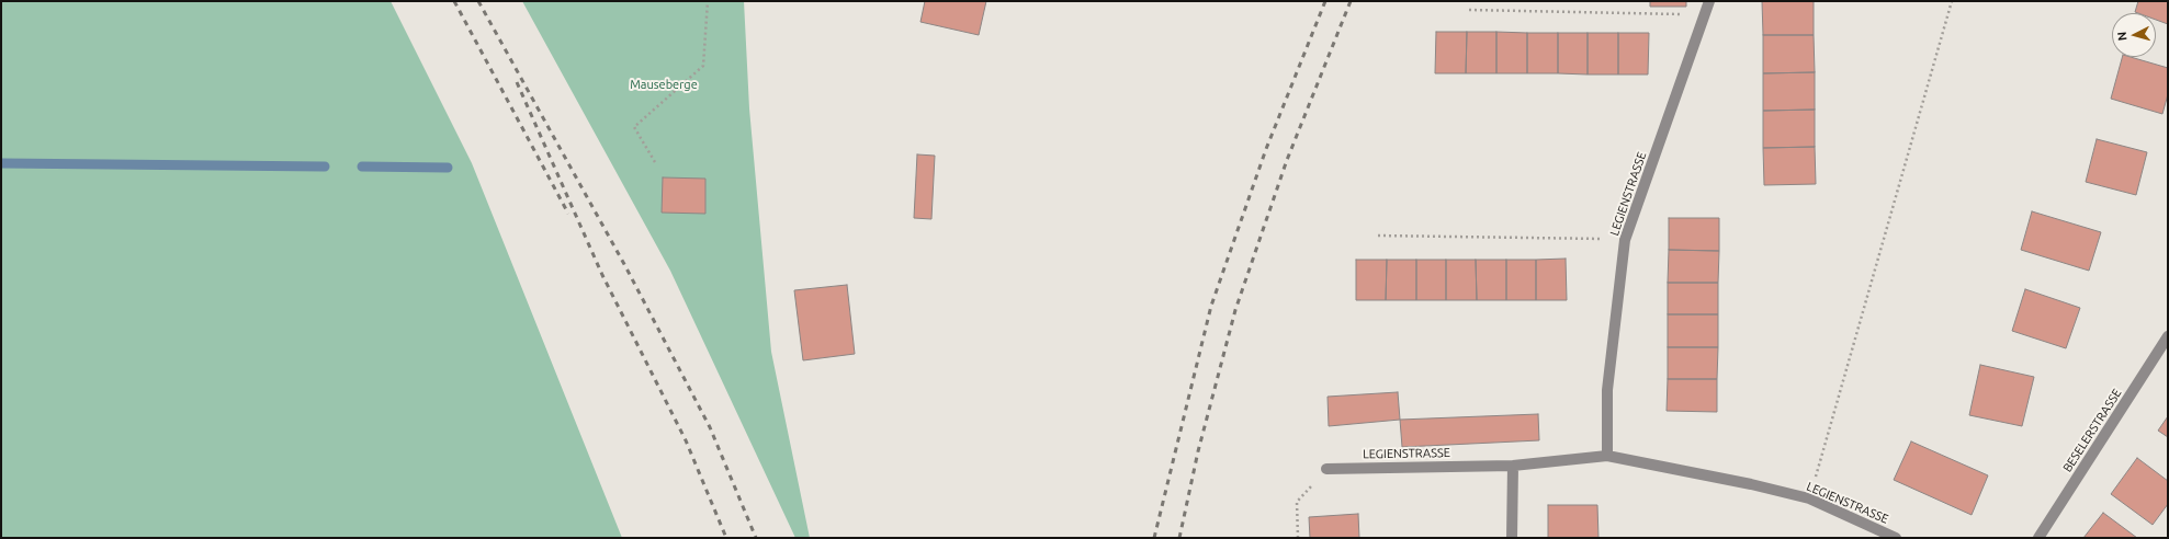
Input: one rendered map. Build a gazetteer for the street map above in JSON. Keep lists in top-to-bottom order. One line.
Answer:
{"streets":{"street":["LEGIENSTRASSE","BESELERSTRASSE"]},"parks":["Mauseberge"],"north":"left"}
